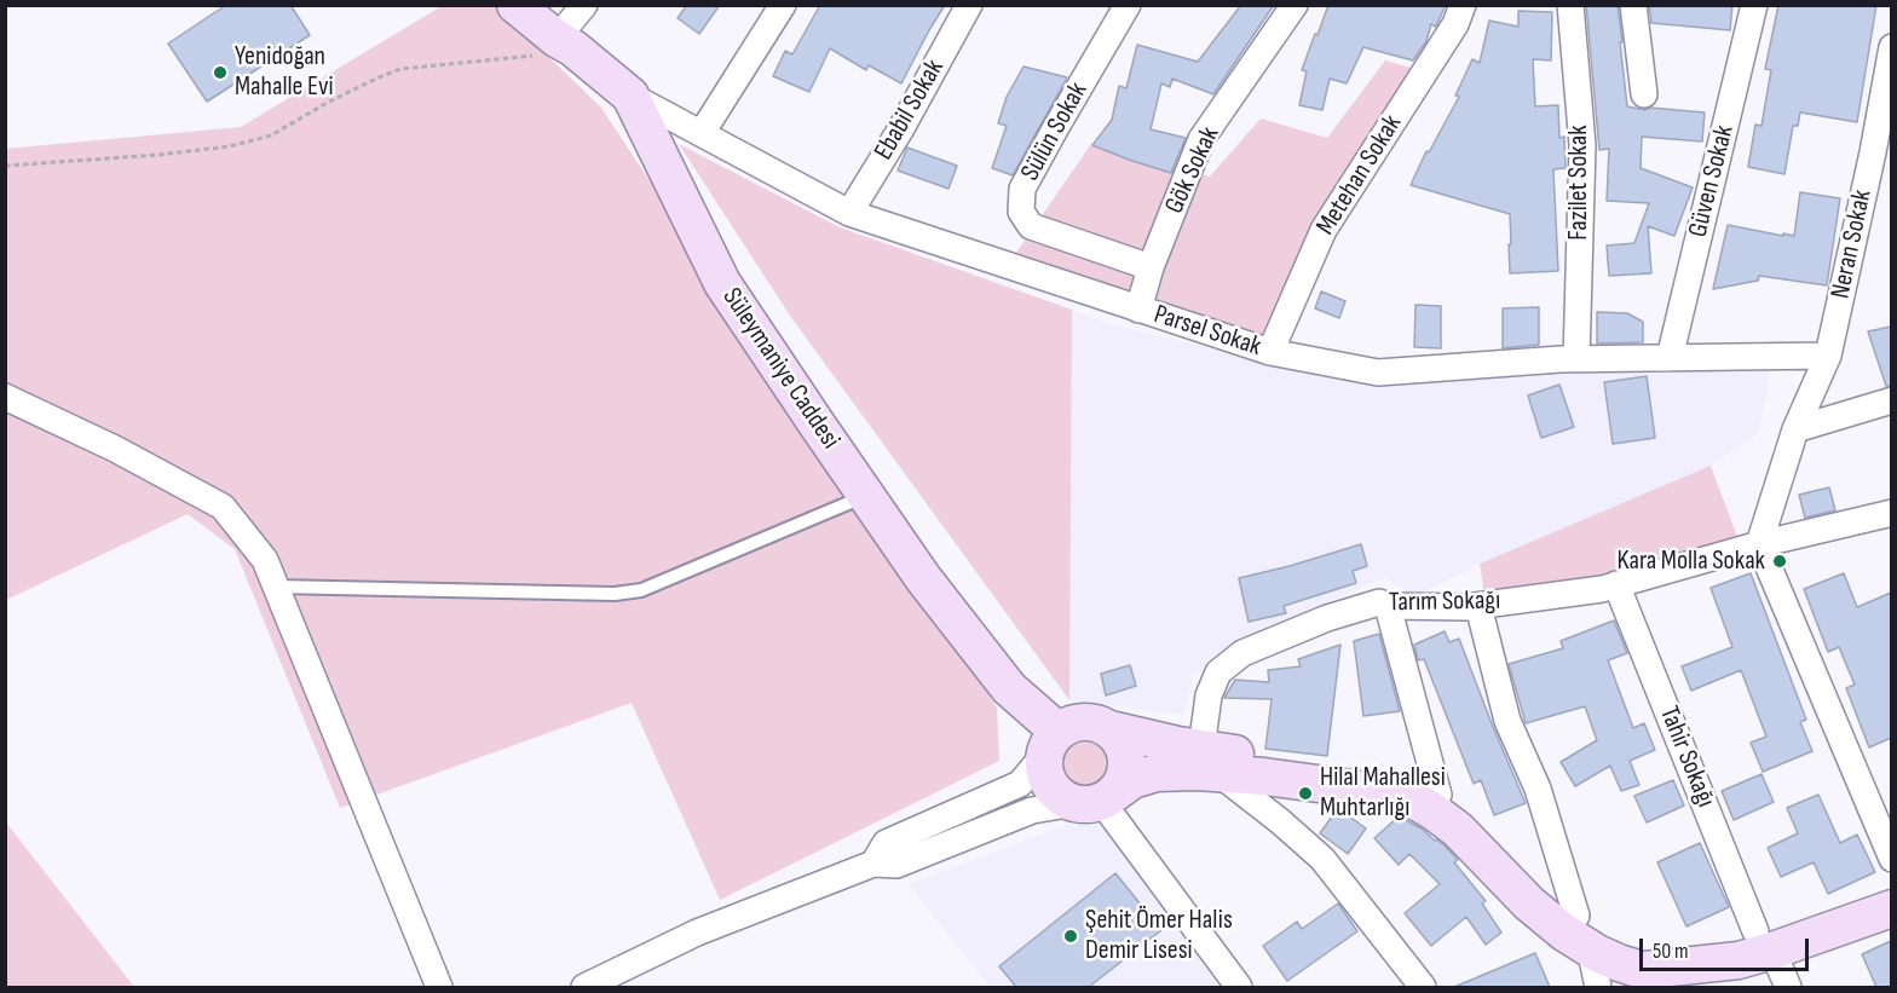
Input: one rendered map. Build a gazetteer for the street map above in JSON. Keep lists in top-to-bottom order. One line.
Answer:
{"streets":{"street":["Ebabil Sokak","Sülün Sokak","Gök Sokak","Metehan Sokak","Güven Sokak","Fazilet Sokak","Neran Sokak","Parsel Sokak","Süleymaniye Caddesi","Tarım Sokağı","Tahir Sokağı"]},"crossings":[["Ebabil Sokak","Parsel Sokak"],["Sülün Sokak","Gök Sokak"],["Gök Sokak","Parsel Sokak"],["Metehan Sokak","Parsel Sokak"],["Güven Sokak","Parsel Sokak"],["Fazilet Sokak","Parsel Sokak"],["Neran Sokak","Parsel Sokak"],["Neran Sokak","Tarım Sokağı"],["Parsel Sokak","Süleymaniye Caddesi"],["Tarım Sokağı","Tahir Sokağı"]],"places":["Yenidoğan Mahalle Evi","Kara Molla Sokak","Hilal Mahallesi Muhtarlığı","Şehit Ömer Halis Demir Lisesi"],"scale_bar":"50 m"}
